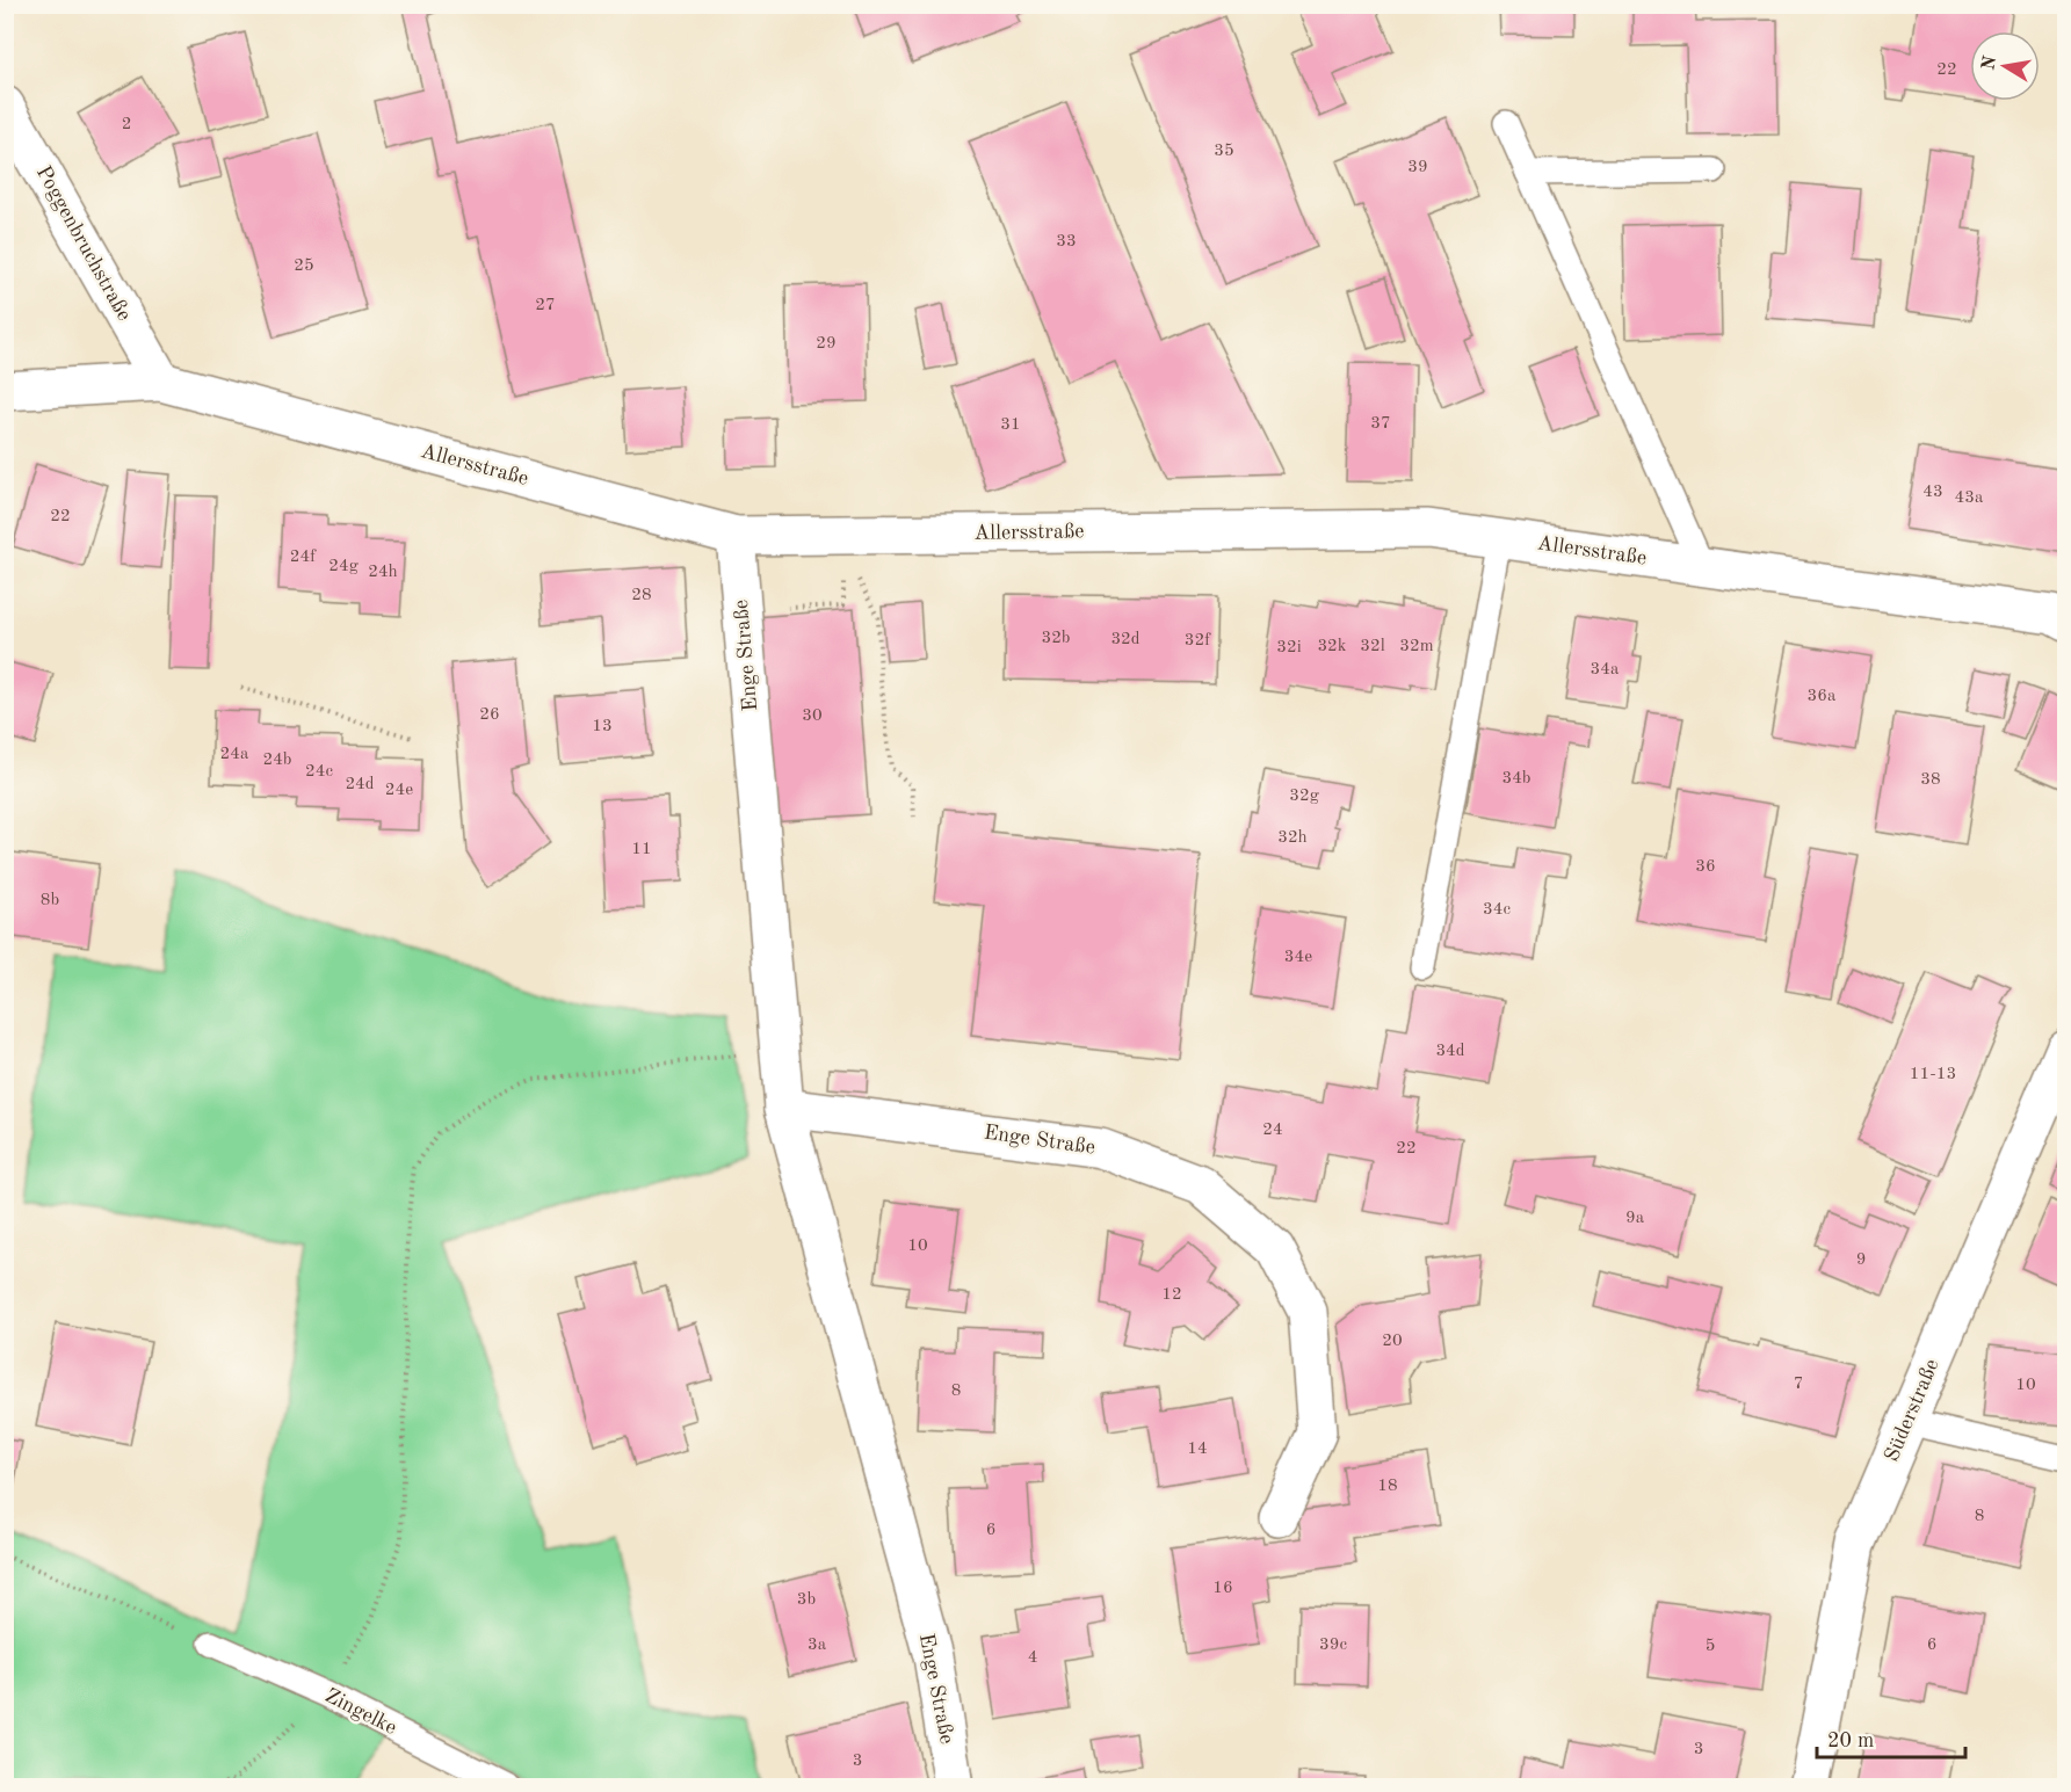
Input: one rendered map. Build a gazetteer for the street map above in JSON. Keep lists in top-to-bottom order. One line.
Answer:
{"streets":{"street":["Poggenbruchstraße","Allersstraße","Enge Straße","Süderstraße"],"lane":["Zingelke"]},"crossings":[["Poggenbruchstraße","Allersstraße"],["Allersstraße","Enge Straße"]],"house_numbers":["22","2","35","39","33","25","27","29","37","31","43","43a","22","24f","24g","24h","28","32b","32d","32f","32k","32l","32m","32i","34a","36a","26","30","13","24a","24b","24c","34b","38","24d","24e","32g","32h","11","36","8b","34c","34e","34d","11-13","24","22","9a","10","9","12","20","7","10","8","14","18","8","6","16","3b","3a","39c","6","5","4","3","3"],"scale_bar":"20 m","north":"left"}
